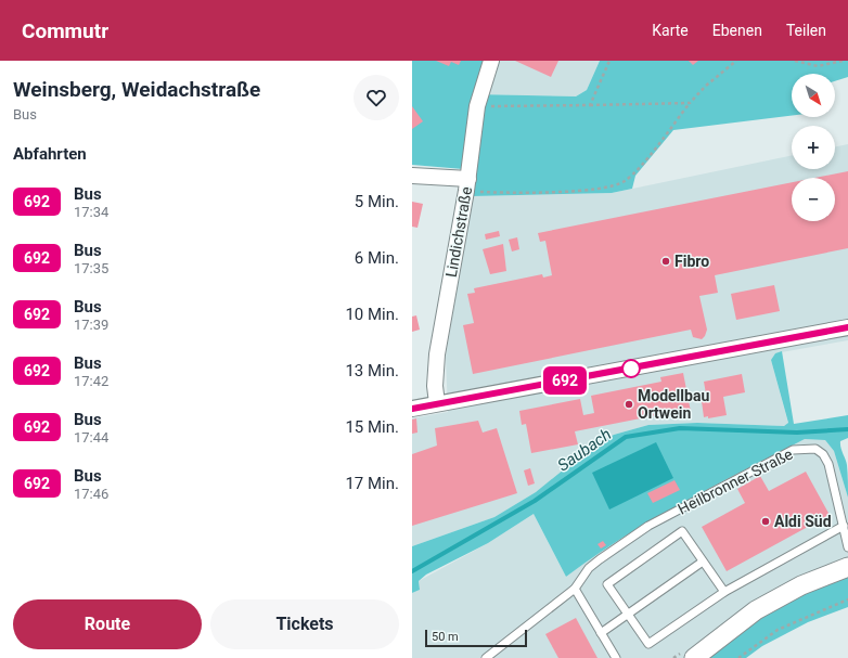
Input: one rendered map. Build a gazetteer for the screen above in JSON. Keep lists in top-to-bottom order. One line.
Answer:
{"streets":{"street":["Lindichstraße"],"lane":["Heilbronner Straße"]},"water":["Saubach"],"places":["Fibro","Modellbau Ortwein","Aldi Süd"],"lines":["bus line 692"],"scale_bar":"50 m","north":"bottom right","page":{"header":"Commutr","nav":["Karte","Ebenen","Teilen"],"heading":[["Weinsberg, Weidachstraße","Bus"],"Abfahrten"],"on_map":"692","map_buttons":["+","−"],"list":[{"mark":"692","name":"Bus","note":"17:34","value":"5 Min."},{"mark":"692","name":"Bus","note":"17:35","value":"6 Min."},{"mark":"692","name":"Bus","note":"17:39","value":"10 Min."},{"mark":"692","name":"Bus","note":"17:42","value":"13 Min."},{"mark":"692","name":"Bus","note":"17:44","value":"15 Min."},{"mark":"692","name":"Bus","note":"17:46","value":"17 Min."}],"buttons":["Route","Tickets"],"scale":"50 m"}}
